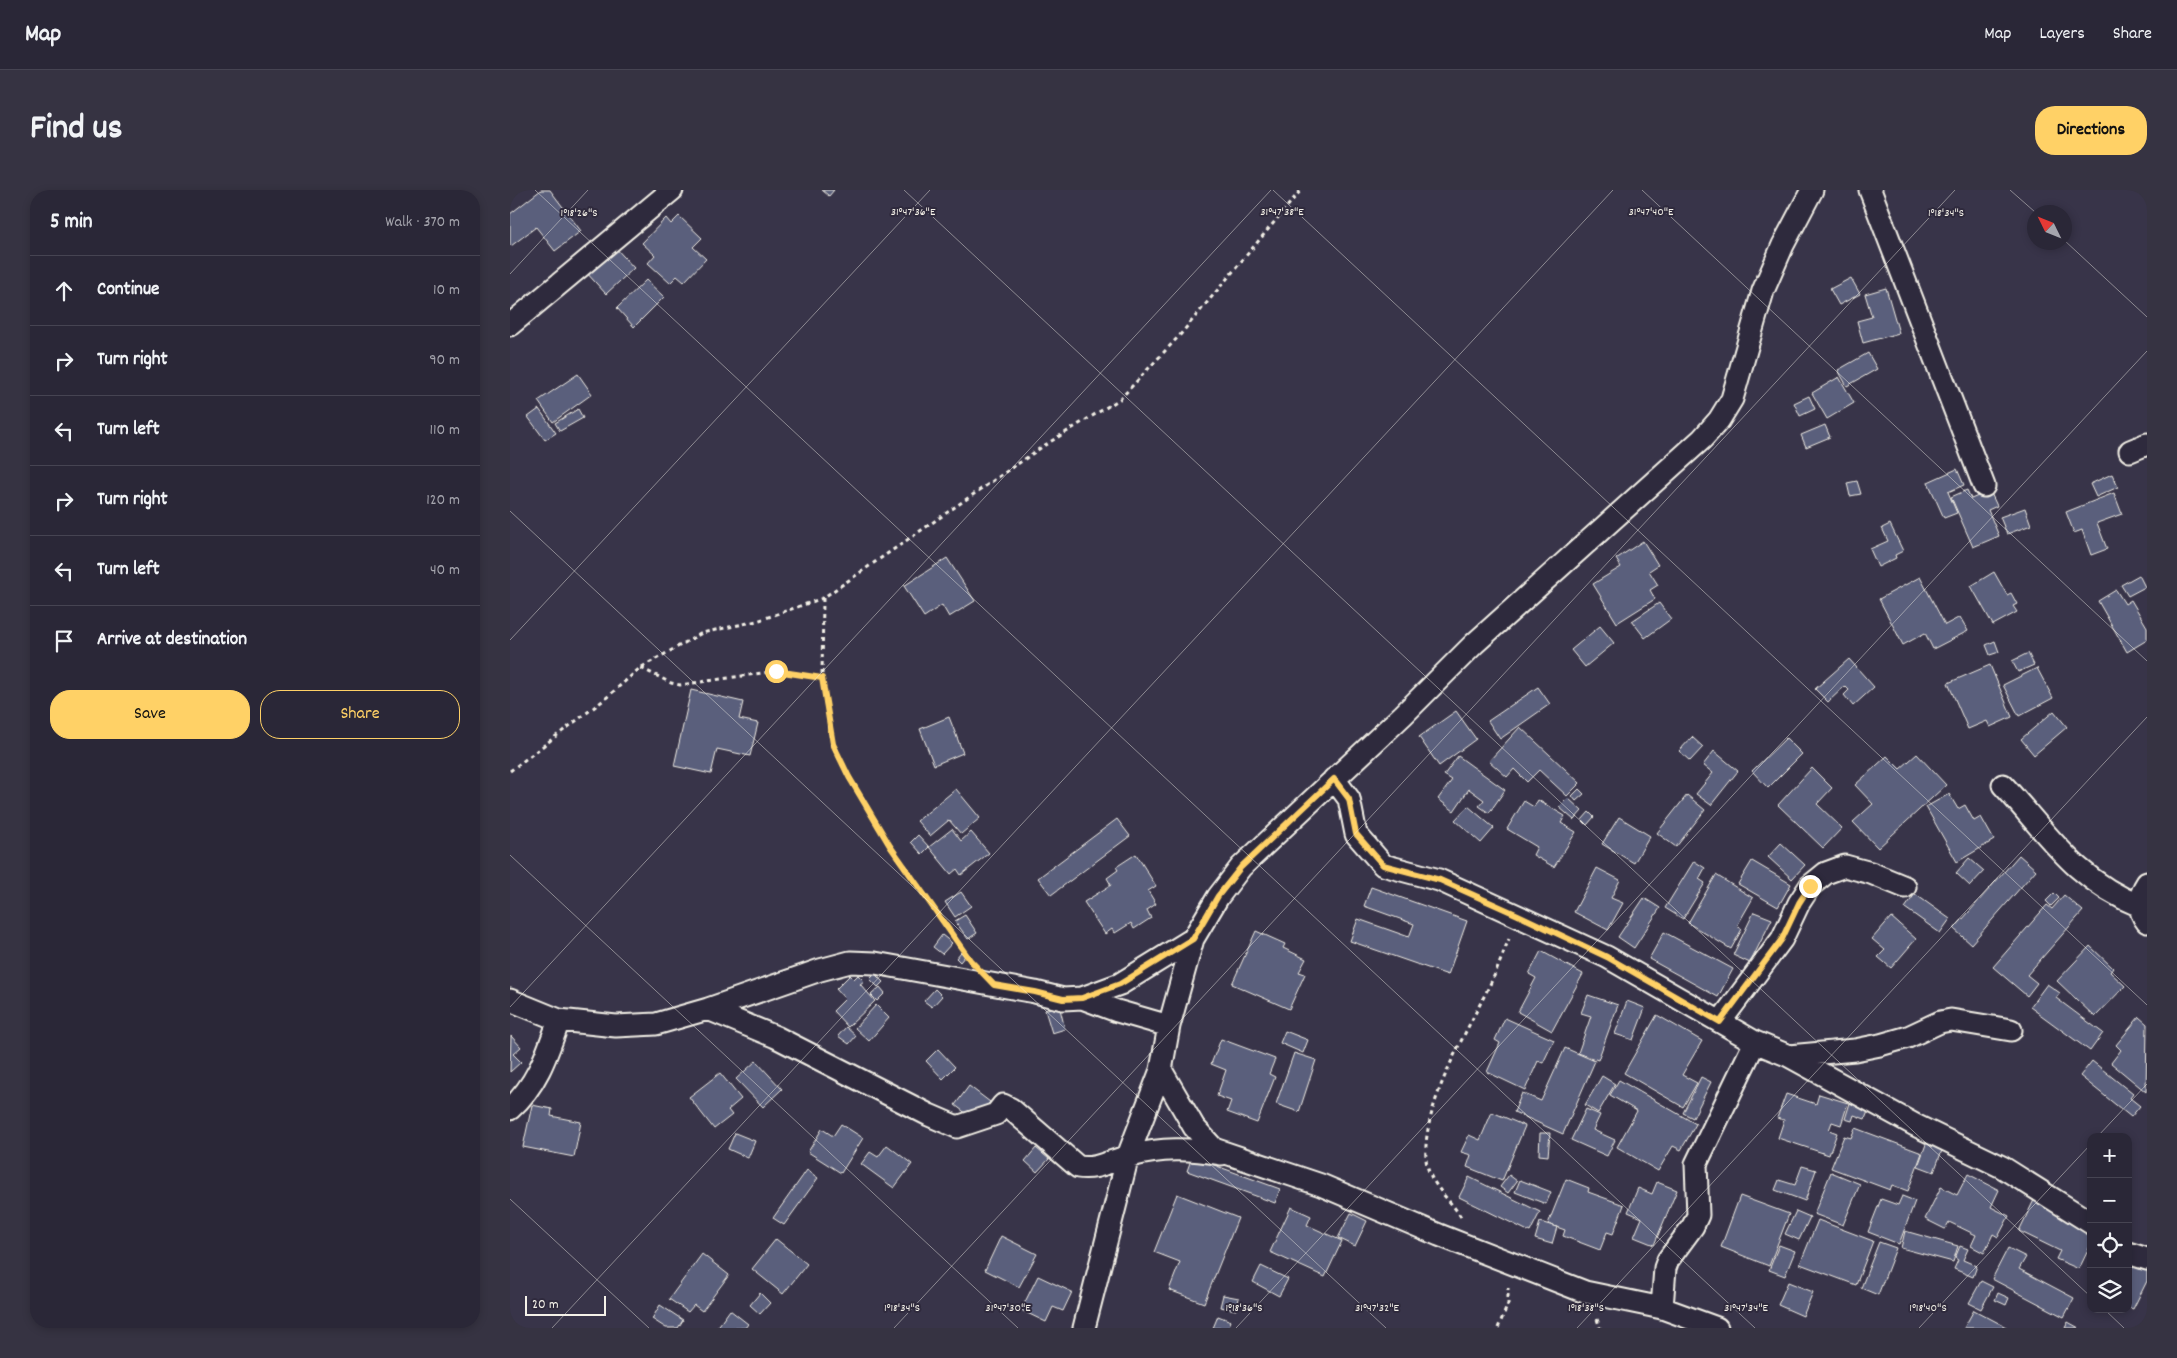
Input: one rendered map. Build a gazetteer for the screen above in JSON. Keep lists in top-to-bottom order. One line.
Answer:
{"scale_bar":"20 m","north":"top left","page":{"header":"Map","nav":["Map","Layers","Share"],"title":"Find us","buttons":["Directions",["Save","Share"]],"heading":["5 min","Walk · 370 m"],"list":[["Continue","10 m"],["Turn right","90 m"],["Turn left","110 m"],["Turn right","120 m"],["Turn left","40 m"],"Arrive at destination"],"map_buttons":["+","−"],"scale":"20 m"},"coordinates":["31°47'36\"E","31°47'38\"E","31°47'40\"E","1°18'26\"S","1°18'34\"S","1°18'36\"S","1°18'38\"S","1°18'40\"S","31°47'30\"E","31°47'32\"E","31°47'34\"E"]}
